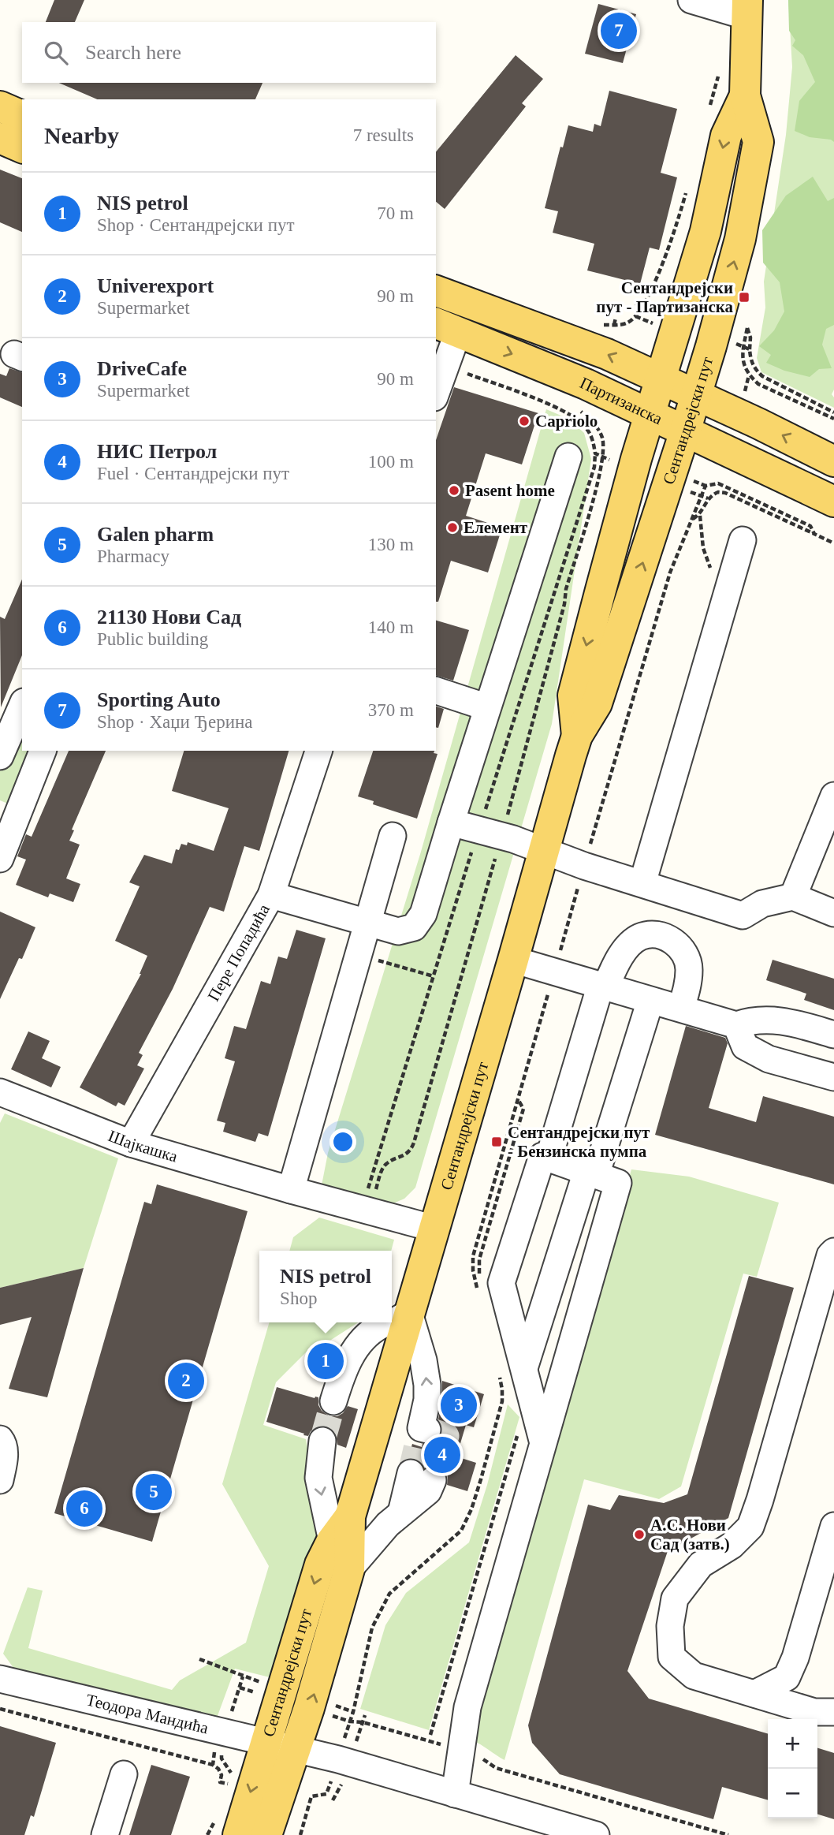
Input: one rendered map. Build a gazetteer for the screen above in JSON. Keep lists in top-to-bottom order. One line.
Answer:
{"streets":{"main road":["Партизанска","Сентандрејски пут"],"street":["Пере Попадића","Шајкашка","Теодора Мандића"]},"crossings":[["Партизанска","Сентандрејски пут"],["Сентандрејски пут","Шајкашка"],["Сентандрејски пут","Теодора Мандића"],["Пере Попадића","Шајкашка"]],"places":{"transit":["Сентандрејски пут - Партизанска","Сентандрејски пут - Бензинска пумпа"],"other":["Capriolo","Pasent home","Елемент","А.С. Нови Сад (затв.)"]},"page":{"pins":["7","1","2","3","4","5","6"],"search":"Search here","heading":["Nearby","7 results"],"list":[{"mark":"1","name":"NIS petrol","note":"Shop · Сентандрејски пут","value":"70 m"},{"mark":"2","name":"Univerexport","note":"Supermarket","value":"90 m"},{"mark":"3","name":"DriveCafe","note":"Supermarket","value":"90 m"},{"mark":"4","name":"НИС Петрол","note":"Fuel · Сентандрејски пут","value":"100 m"},{"mark":"5","name":"Galen pharm","note":"Pharmacy","value":"130 m"},{"mark":"6","name":"21130 Нови Сад","note":"Public building","value":"140 m"},{"mark":"7","name":"Sporting Auto","note":"Shop · Хаџи Ђерина","value":"370 m"}],"popup":["NIS petrol","Shop"],"map_buttons":["+","−"]}}
